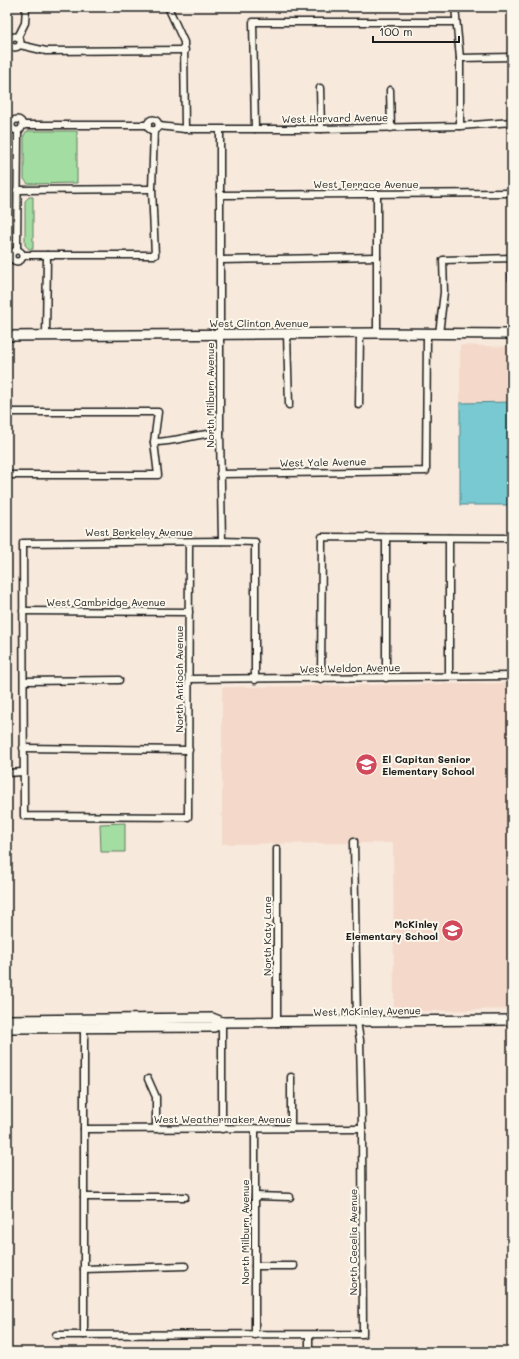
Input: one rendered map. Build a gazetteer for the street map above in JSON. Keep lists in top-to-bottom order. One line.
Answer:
{"streets":{"main road":["West Clinton Avenue","West McKinley Avenue"],"street":["West Harvard Avenue","West Terrace Avenue","North Milburn Avenue","West Yale Avenue","West Berkeley Avenue","West Cambridge Avenue","West Weldon Avenue","North Antioch Avenue","North Katy Lane","West Weathermaker Avenue","North Cecelia Avenue"]},"crossings":[["West Harvard Avenue","North Milburn Avenue"],["West Terrace Avenue","North Milburn Avenue"],["West Clinton Avenue","North Milburn Avenue"],["West Clinton Avenue","West Yale Avenue"],["North Milburn Avenue","West Yale Avenue"],["North Milburn Avenue","West Berkeley Avenue"],["North Milburn Avenue","West Weathermaker Avenue"],["North Milburn Avenue","North Cecelia Avenue"],["West Berkeley Avenue","West Cambridge Avenue"],["West Berkeley Avenue","West Weldon Avenue"],["West Berkeley Avenue","North Antioch Avenue"],["West Cambridge Avenue","North Antioch Avenue"],["West Weldon Avenue","North Antioch Avenue"],["North Katy Lane","West McKinley Avenue"],["West McKinley Avenue","North Cecelia Avenue"],["West Weathermaker Avenue","North Cecelia Avenue"]],"places":{"school or university":["El Capitan Senior Elementary School","McKinley Elementary School"]},"scale_bar":"100 m"}
